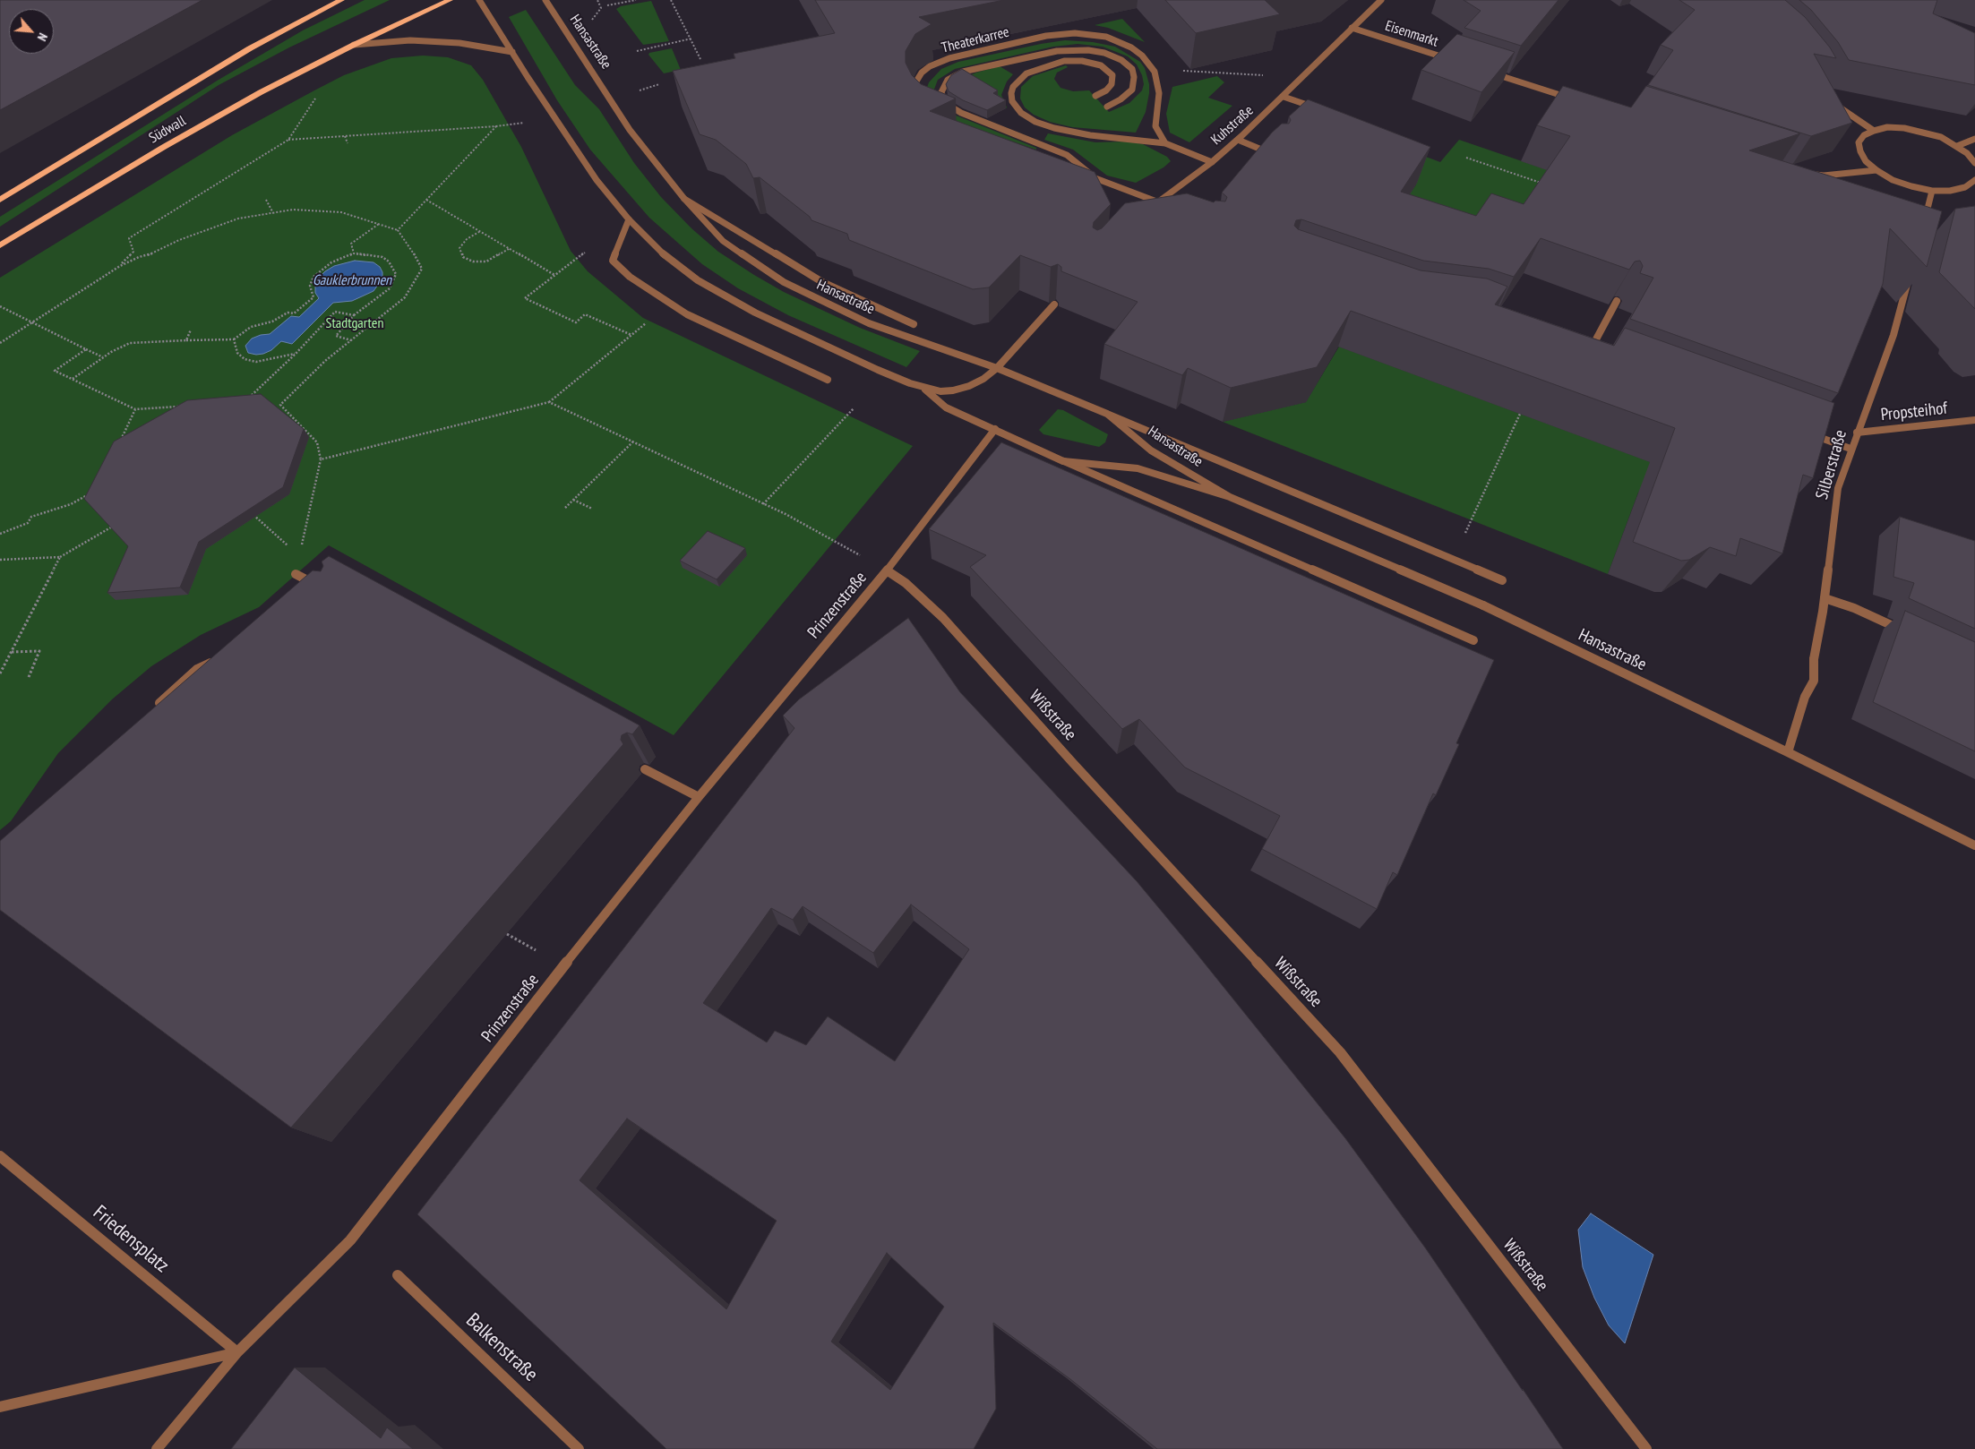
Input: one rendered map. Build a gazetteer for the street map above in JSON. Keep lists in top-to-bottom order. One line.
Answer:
{"streets":{"main road":["Südwall"],"street":["Eisenmarkt","Theaterkarree","Hansastraße","Kuhstraße","Propsteihof","Silberstraße","Prinzenstraße","Wißstraße","Friedensplatz","Balkenstraße"]},"crossings":[["Eisenmarkt","Kuhstraße"],["Theaterkarree","Kuhstraße"],["Hansastraße","Südwall"],["Hansastraße","Silberstraße"],["Hansastraße","Prinzenstraße"],["Propsteihof","Silberstraße"],["Prinzenstraße","Wißstraße"],["Prinzenstraße","Friedensplatz"]],"water":["Gauklerbrunnen"],"parks":["Stadtgarten"],"north":"bottom right"}
